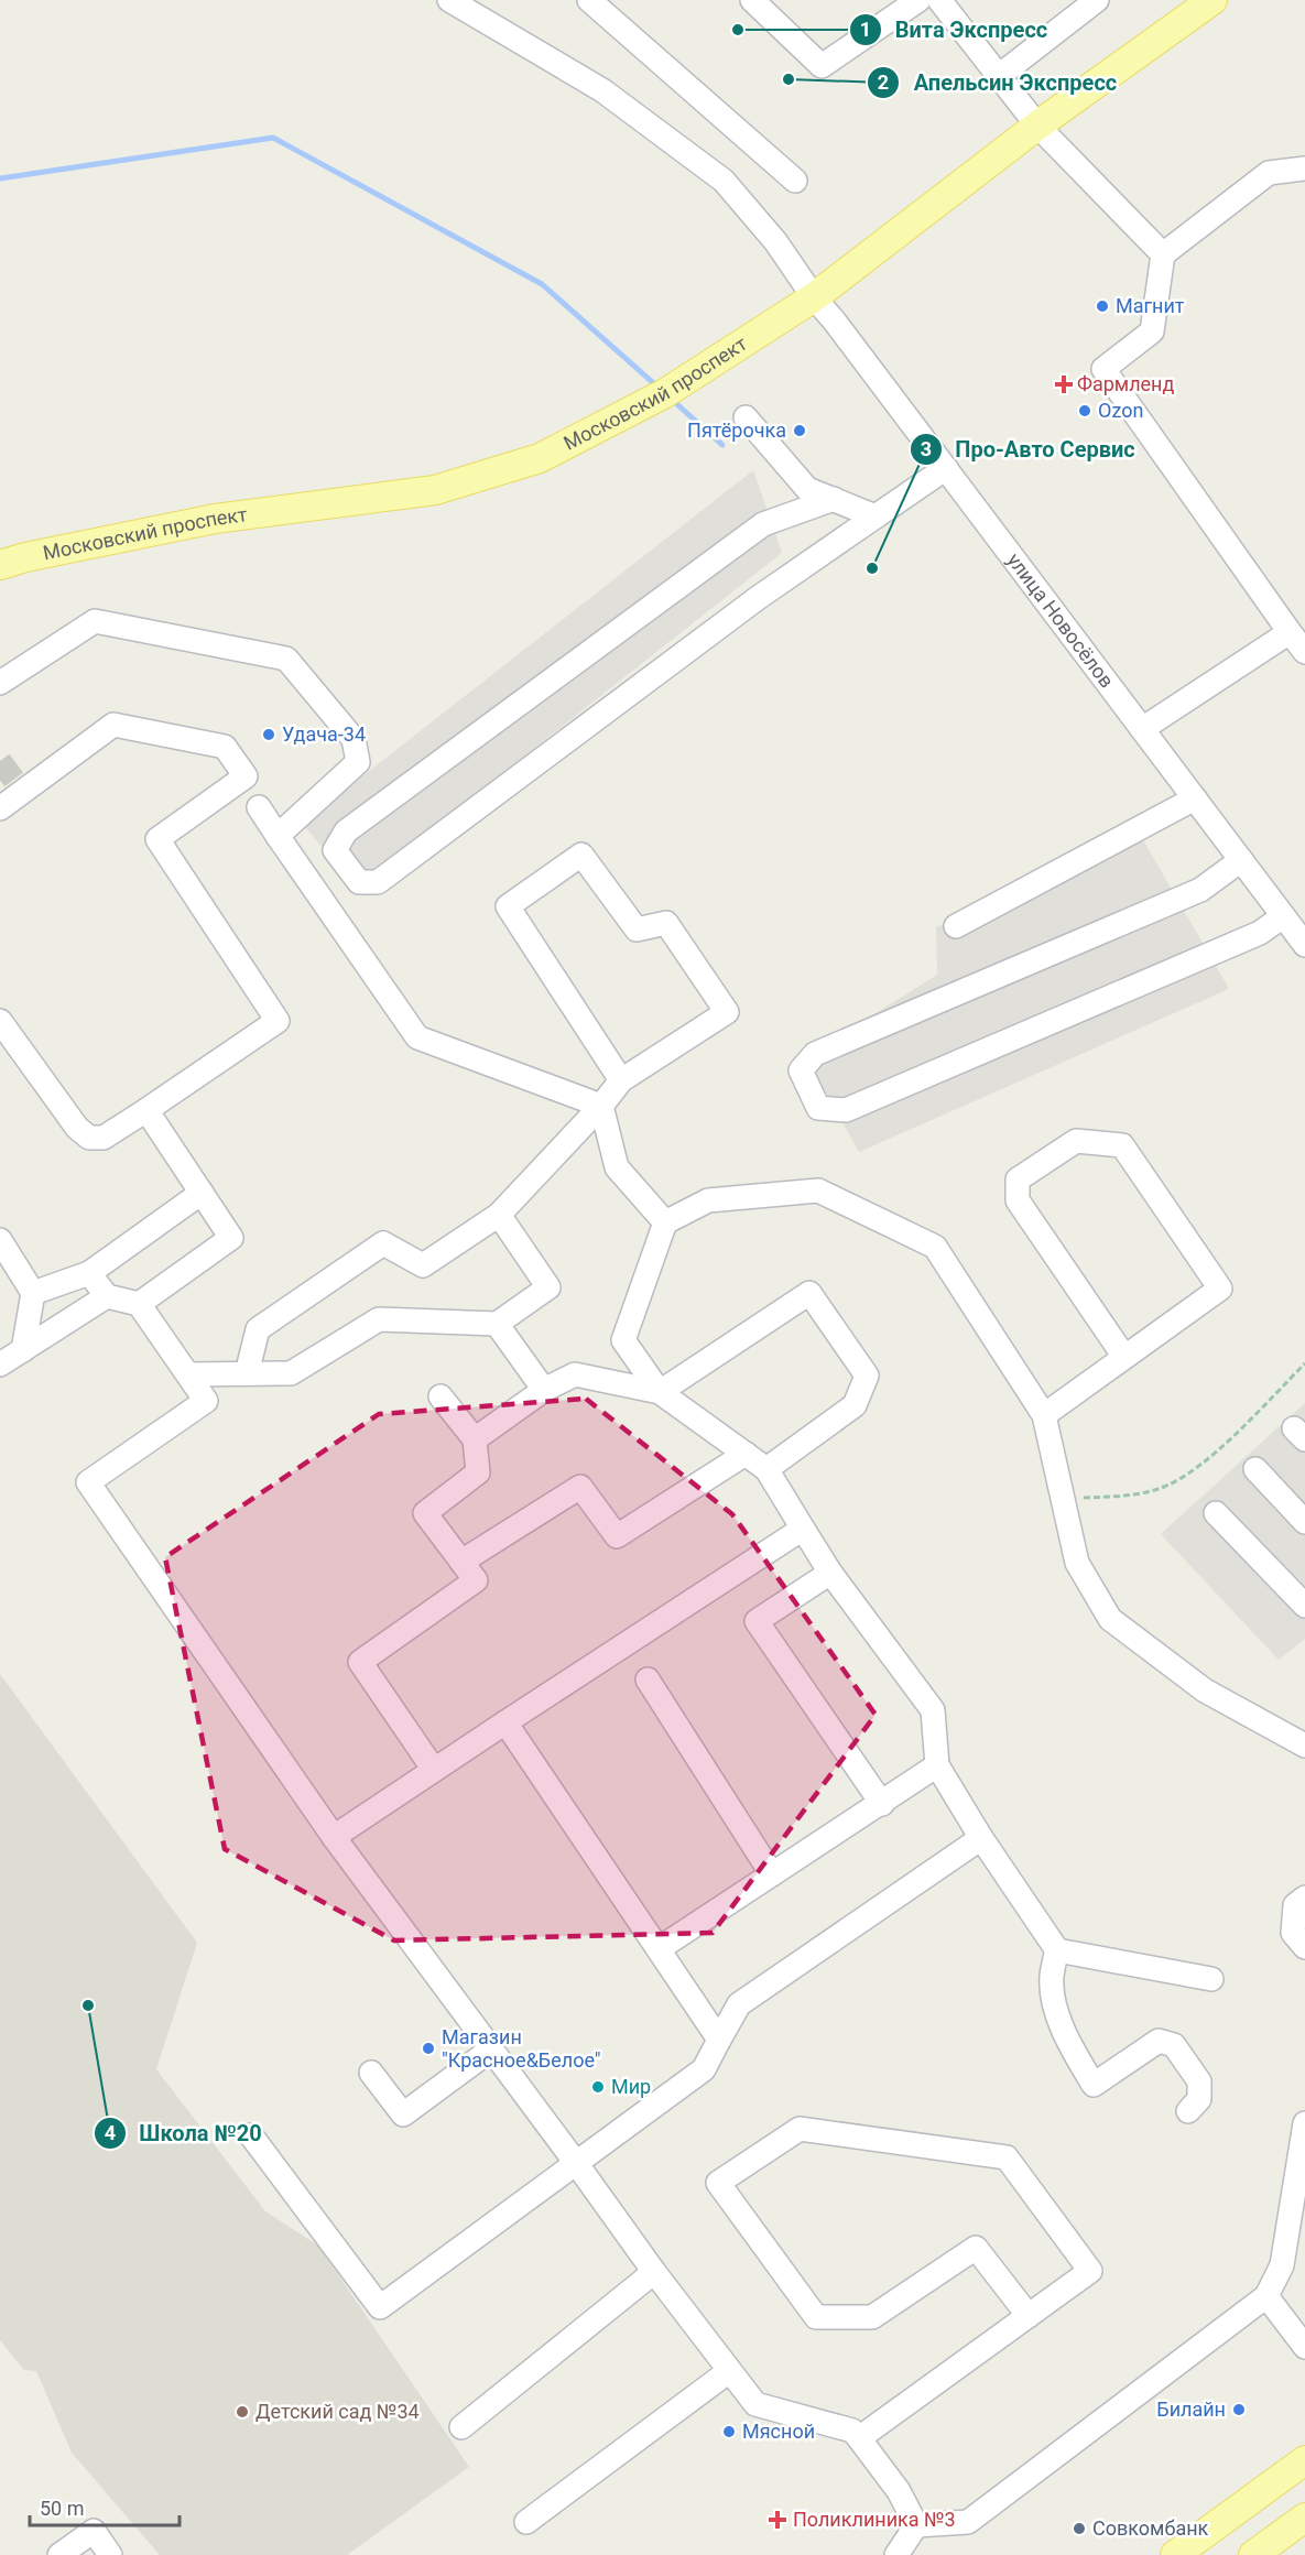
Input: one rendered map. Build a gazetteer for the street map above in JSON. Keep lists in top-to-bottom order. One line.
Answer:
{"streets":{"main road":["Московский проспект"],"street":["улица Новосёлов"]},"crossings":[["Московский проспект","улица Новосёлов"]],"places":{"other":["Вита Экспресс","Апельсин Экспресс","Магнит","Ozon","Пятёрочка","Про-Авто Сервис","Удача-34","Школа №20","Магазин \"Красное&Белое\"","Мир","Билайн","Детский сад №34","Мясной","Совкомбанк"],"health":["Фармленд","Поликлиника №3"]},"scale_bar":"50 m"}
